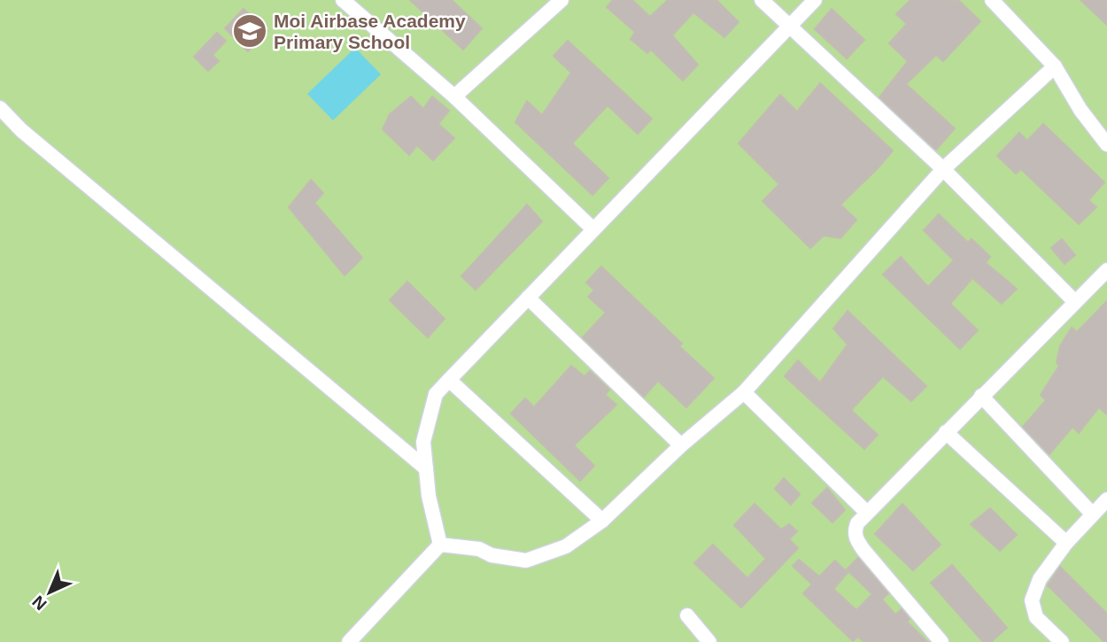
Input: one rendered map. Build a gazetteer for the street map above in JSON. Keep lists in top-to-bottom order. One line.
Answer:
{"places":{"school or university":["Moi Airbase Academy Primary School"]},"north":"bottom left"}
